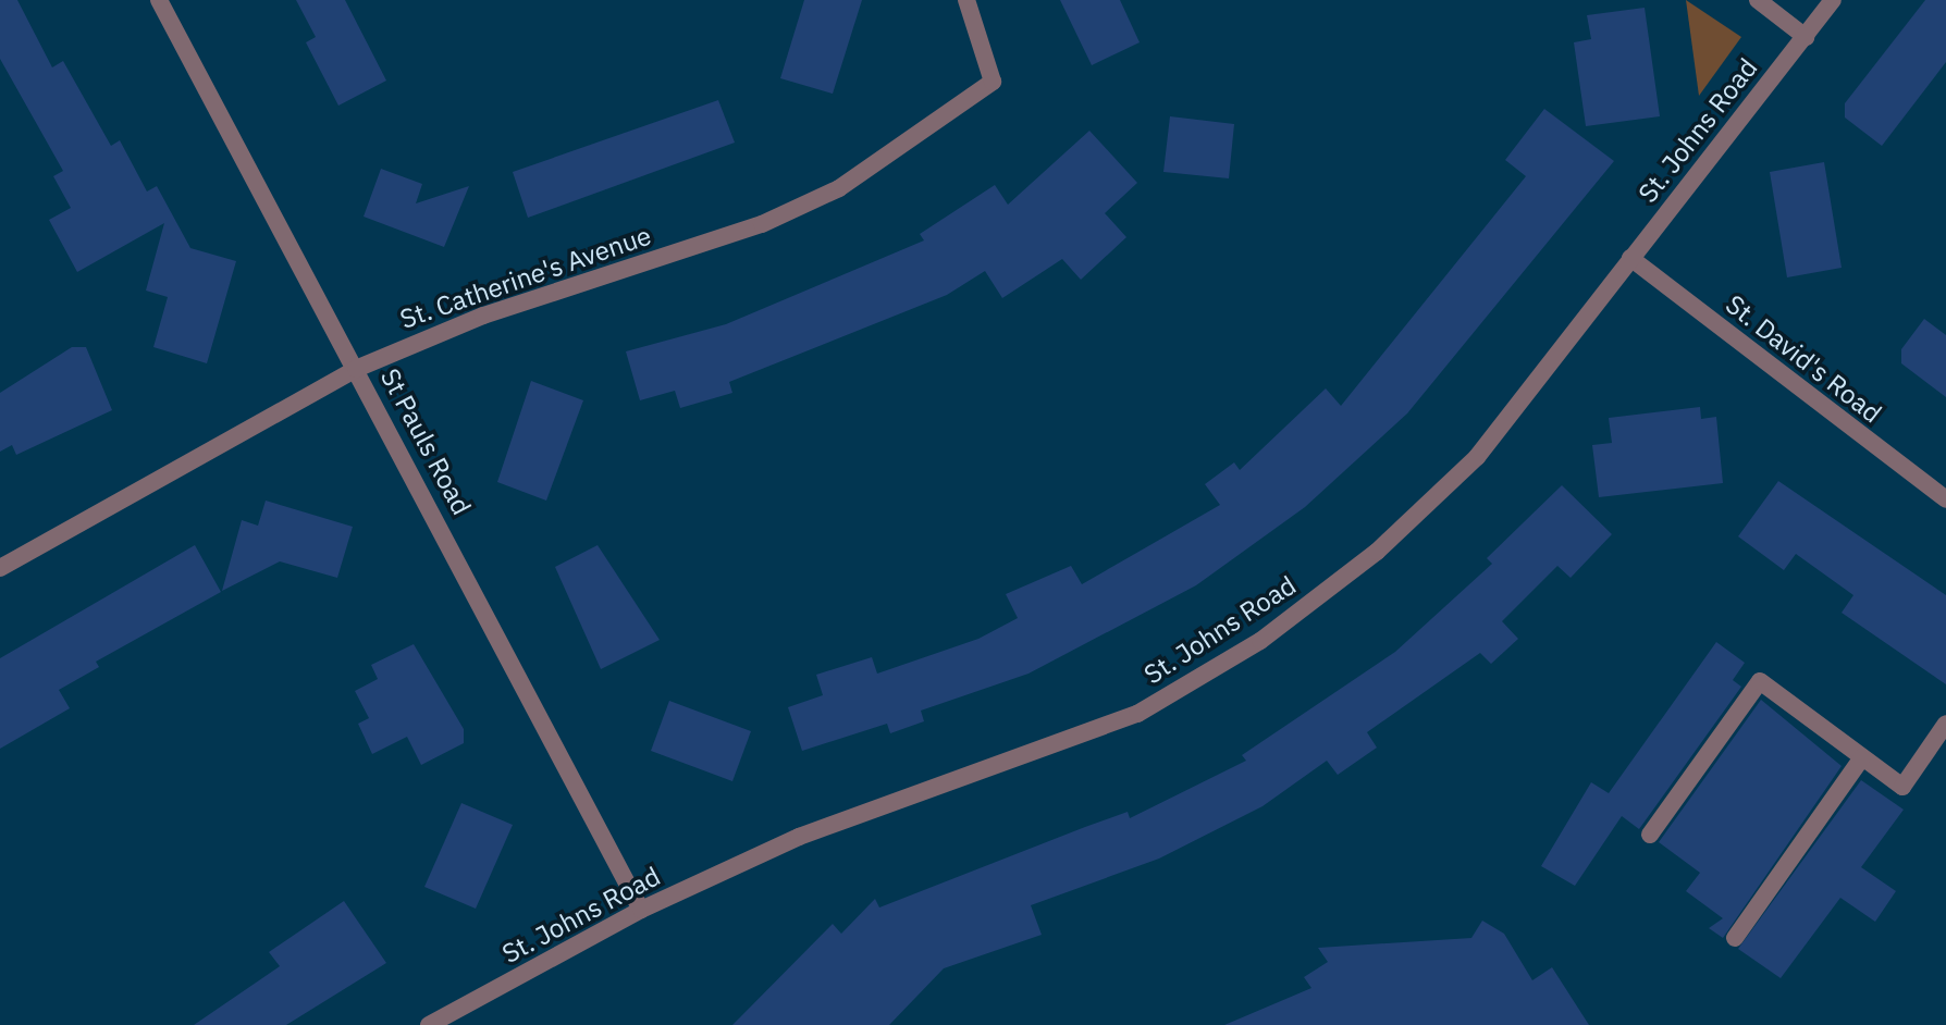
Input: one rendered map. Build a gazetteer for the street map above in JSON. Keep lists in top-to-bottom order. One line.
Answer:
{"streets":{"street":["St. Johns Road","St. Catherine's Avenue","St. David's Road","St Pauls Road"]},"crossings":[["St. Johns Road","St. David's Road"],["St. Johns Road","St Pauls Road"],["St. Catherine's Avenue","St Pauls Road"]]}
